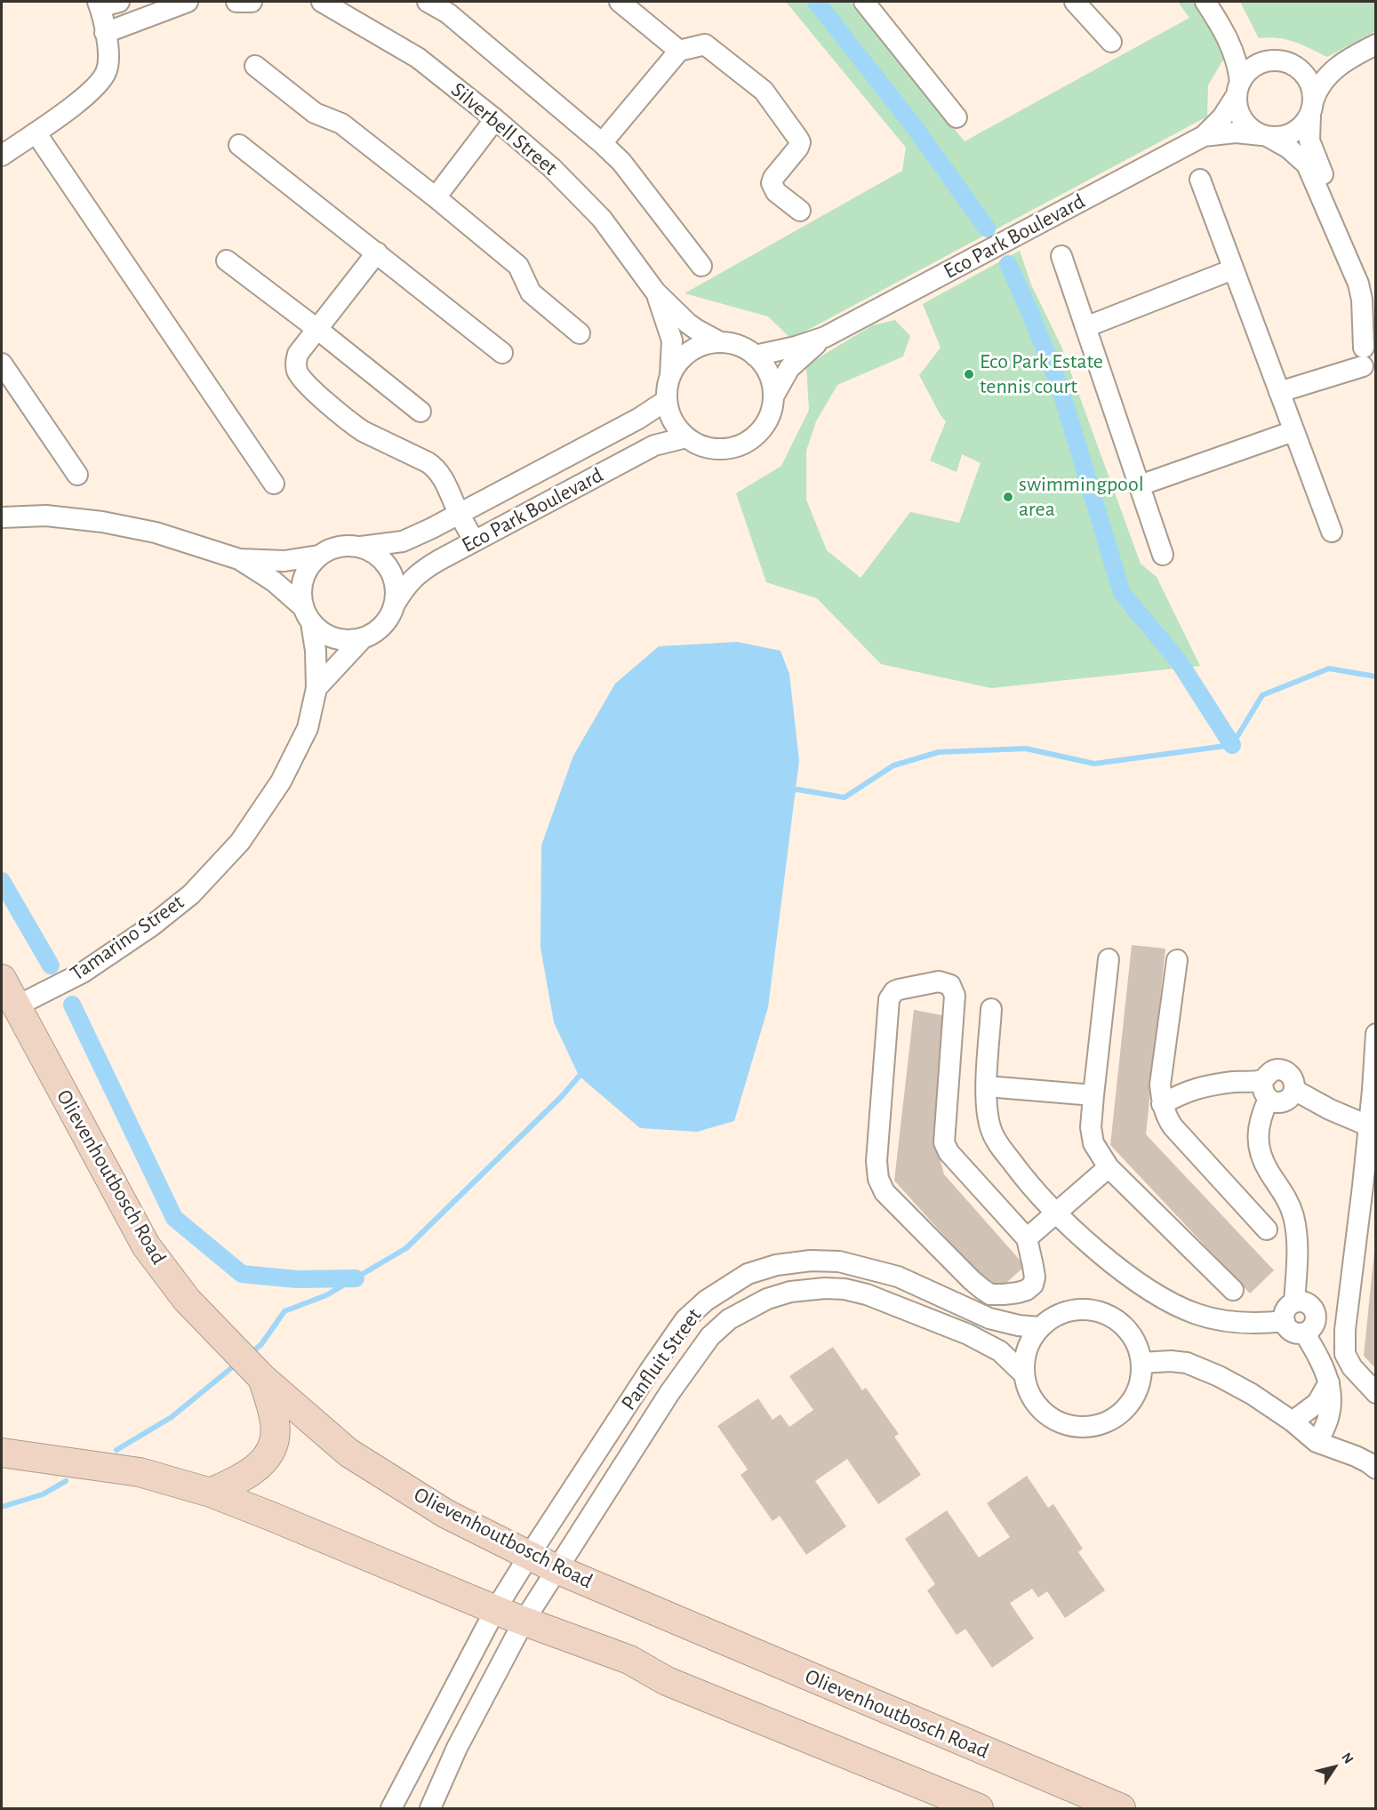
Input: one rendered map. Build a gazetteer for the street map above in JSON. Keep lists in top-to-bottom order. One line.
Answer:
{"streets":{"main road":["Olievenhoutbosch Road"],"street":["Silverbell Street","Eco Park Boulevard","Tamarino Street","Panfluit Street"]},"crossings":[["Silverbell Street","Eco Park Boulevard"],["Eco Park Boulevard","Tamarino Street"],["Tamarino Street","Olievenhoutbosch Road"],["Olievenhoutbosch Road","Panfluit Street"]],"places":["Eco Park Estate tennis court","swimmingpool area"],"north":"top right"}
